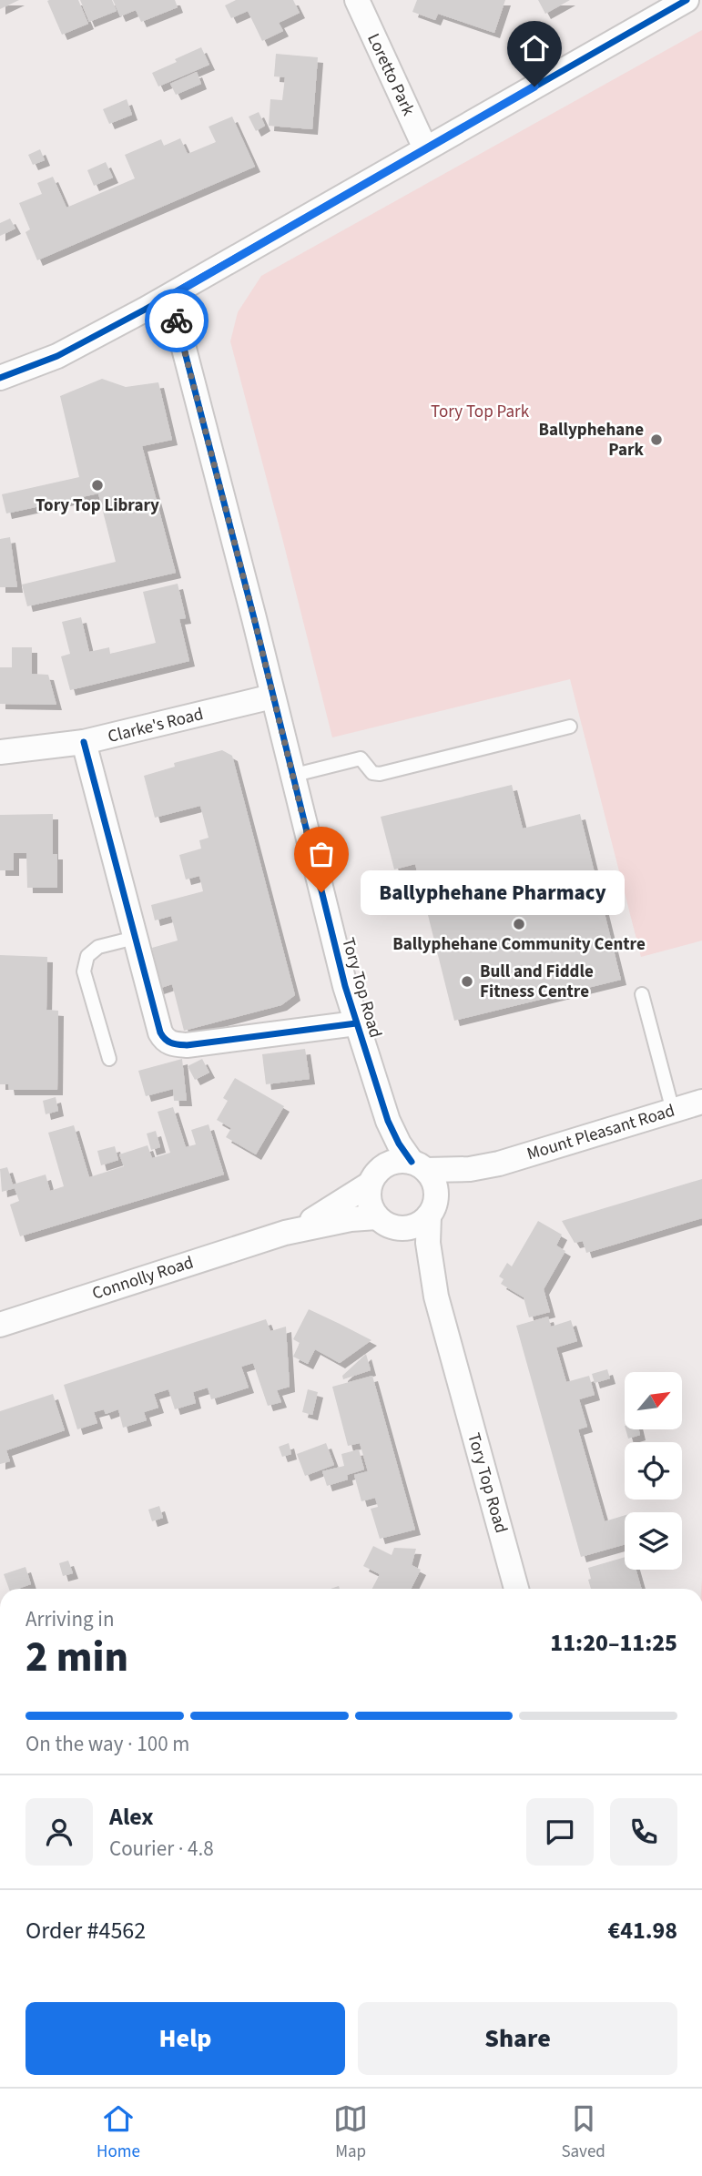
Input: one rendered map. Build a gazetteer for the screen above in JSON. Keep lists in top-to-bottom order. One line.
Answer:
{"streets":{"street":["Loretto Park","Clarke's Road","Tory Top Road","Mount Pleasant Road","Connolly Road"]},"crossings":[["Clarke's Road","Tory Top Road"],["Tory Top Road","Connolly Road"]],"parks":["Tory Top Park"],"places":["Ballyphehane Park","Tory Top Library","Ballyphehane Pharmacy","Ballyphehane Community Centre","Bull and Fiddle Fitness Centre"],"north":"top right","page":{"bubble":"Ballyphehane Pharmacy","heading":["2 min","Arriving in","11:20–11:25"],"panel":["Alex","Courier · 4.8","Order #4562","€41.98"],"bar":"On the way · 100 m","buttons":["Help","Share"],"tabs":["Home","Map","Saved"]}}
